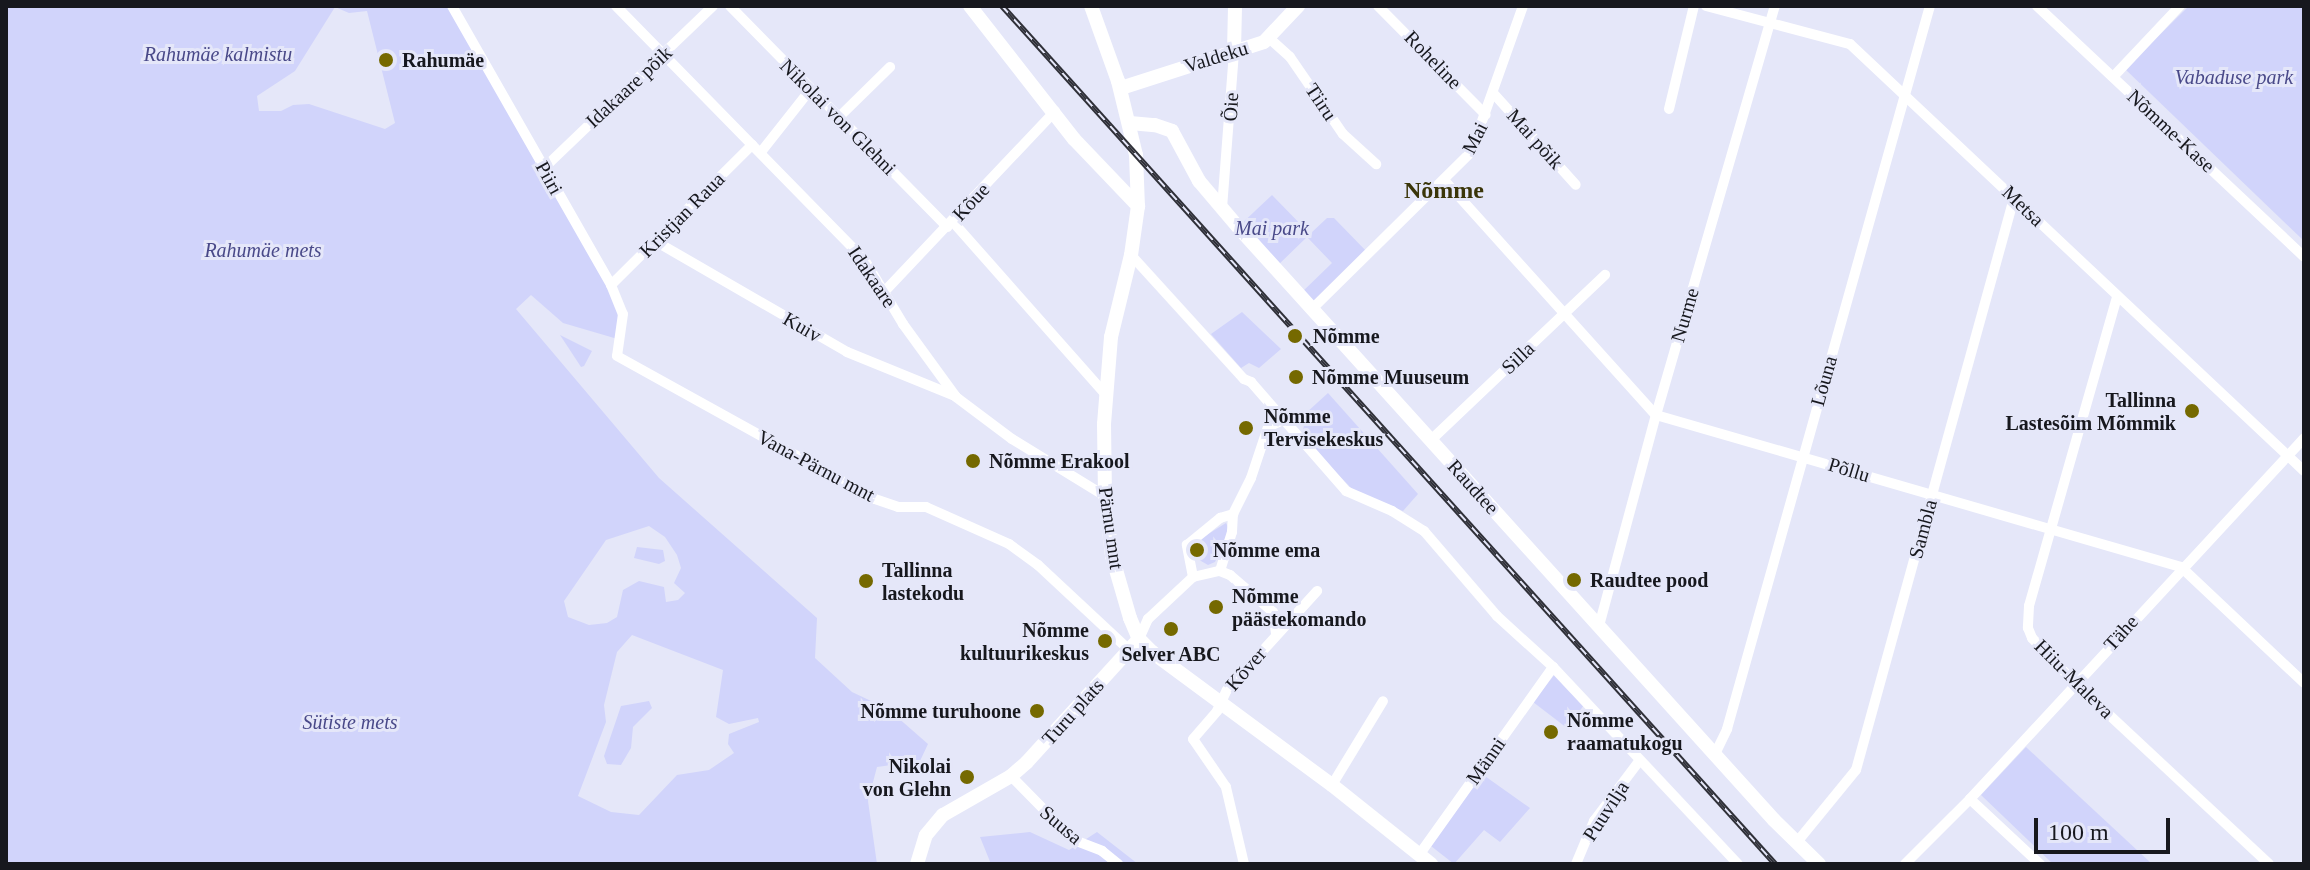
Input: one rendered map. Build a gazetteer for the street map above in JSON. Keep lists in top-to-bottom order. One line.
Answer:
{"streets":{"street":["Valdeku","Roheline","Idakaare põik","Tiiru","Õie","Nikolai von Glehni","Nõmme-Kase","Mai","Mai põik","Piiri","Kõue","Metsa","Kristjan Raua","Idakaare","Nurme","Kuiv","Silla","Lõuna","Vana-Pärnu mnt","Põllu","Raudtee","Pärnu mnt","Sambla","Tähe","Kõver","Hiiu-Maleva","Turu plats","Männi","Puuvilja","Suusa"]},"crossings":[["Valdeku","Tiiru"],["Valdeku","Õie"],["Valdeku","Pärnu mnt"],["Roheline","Mai"],["Idakaare põik","Piiri"],["Idakaare põik","Idakaare"],["Õie","Raudtee"],["Nikolai von Glehni","Kõue"],["Nikolai von Glehni","Kristjan Raua"],["Nikolai von Glehni","Pärnu mnt"],["Mai","Mai põik"],["Mai","Raudtee"],["Piiri","Kristjan Raua"],["Piiri","Vana-Pärnu mnt"],["Kõue","Idakaare"],["Metsa","Nurme"],["Metsa","Lõuna"],["Metsa","Sambla"],["Metsa","Tähe"],["Metsa","Hiiu-Maleva"],["Kristjan Raua","Idakaare"],["Kristjan Raua","Kuiv"],["Idakaare","Kuiv"],["Idakaare","Pärnu mnt"],["Nurme","Põllu"],["Nurme","Raudtee"],["Silla","Raudtee"],["Lõuna","Põllu"],["Lõuna","Raudtee"],["Vana-Pärnu mnt","Pärnu mnt"],["Vana-Pärnu mnt","Turu plats"],["Põllu","Sambla"],["Põllu","Tähe"],["Põllu","Hiiu-Maleva"],["Raudtee","Pärnu mnt"],["Raudtee","Sambla"],["Pärnu mnt","Turu plats"],["Tähe","Hiiu-Maleva"],["Turu plats","Suusa"]],"districts":["Nõmme"],"parks":["Rahumäe kalmistu","Vabaduse park","Mai park","Rahumäe mets","Sütiste mets"],"places":["Rahumäe","Nõmme","Nõmme Muuseum","Tallinna Lastesõim Mõmmik","Nõmme Tervisekeskus","Nõmme Erakool","Nõmme ema","Raudtee pood","Tallinna lastekodu","Nõmme päästekomando","Selver ABC","Nõmme kultuurikeskus","Nõmme turuhoone","Nõmme raamatukogu","Nikolai von Glehn"],"scale_bar":"100 m"}
